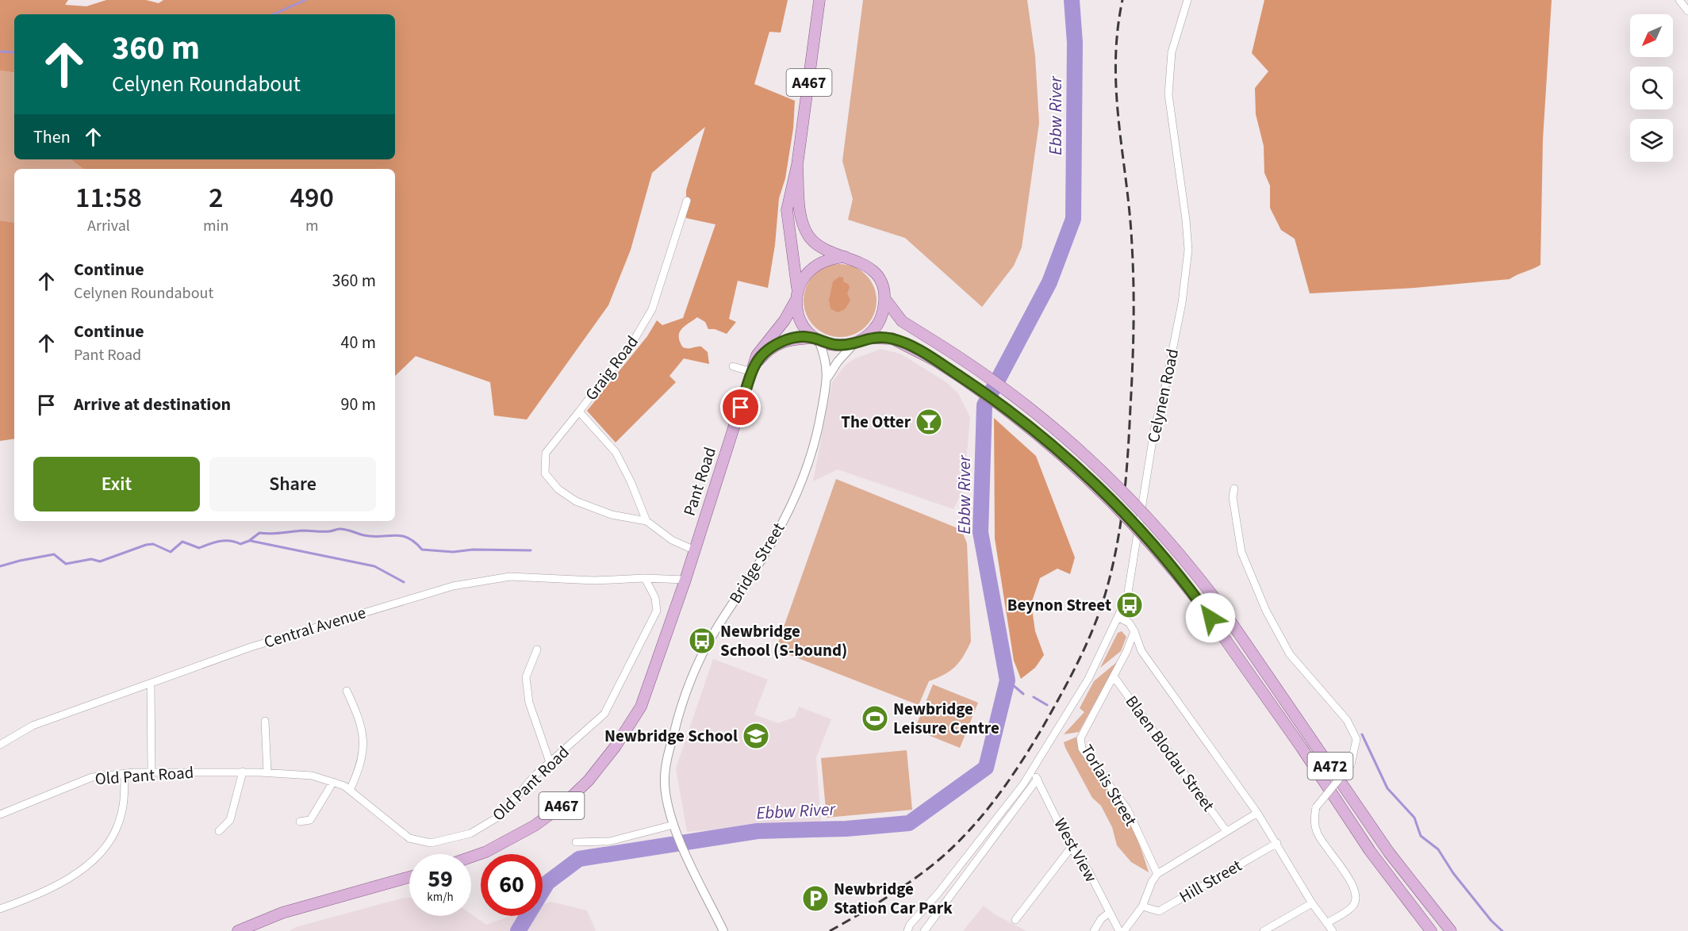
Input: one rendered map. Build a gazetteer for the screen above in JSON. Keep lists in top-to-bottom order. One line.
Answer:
{"streets":{"main road":["A467","Pant Road","A472"],"street":["Graig Road","Celynen Road","Bridge Street","Central Avenue","Blaen Blodau Street","Old Pant Road","Torlais Street","West View","Hill Street"]},"crossings":[["A467","Pant Road"],["A467","Bridge Street"],["A467","A472"],["Celynen Road","West View"],["Pant Road","Bridge Street"],["Pant Road","A472"],["Bridge Street","A472"],["Central Avenue","Old Pant Road"],["Blaen Blodau Street","Torlais Street"]],"water":["Ebbw River"],"places":{"bar":["The Otter"],"bus stop":["Beynon Street","Newbridge School (S-bound)"],"sports":["Newbridge Leisure Centre"],"school or university":["Newbridge School"],"parking":["Newbridge Station Car Park"]},"north":"bottom left","page":{"turn":["360 m","Celynen Roundabout"],"then":"Then","eta":["11:58","Arrival","2","min","490","m"],"list":[{"name":"Continue","note":"Celynen Roundabout","value":"360 m"},{"name":"Continue","note":"Pant Road","value":"40 m"},{"name":"Arrive at destination","value":"90 m"}],"buttons":["Exit","Share"],"speed":"59 km/h","limit":"60"}}
